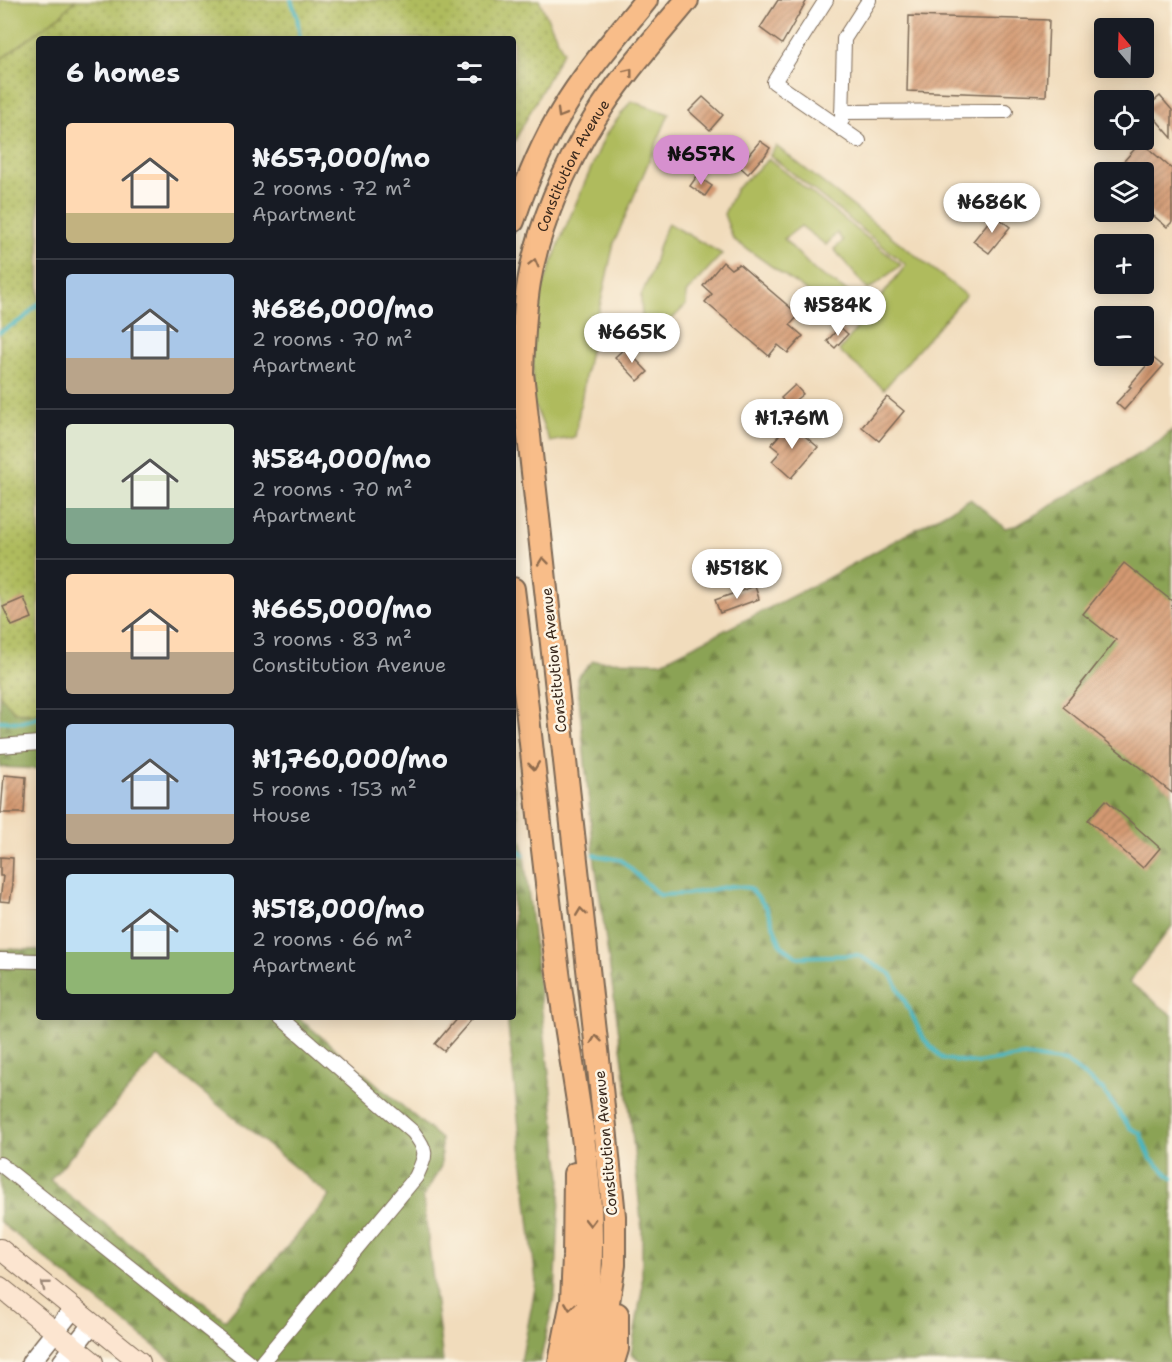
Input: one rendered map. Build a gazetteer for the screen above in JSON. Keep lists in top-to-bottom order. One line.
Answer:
{"streets":{"main road":["Constitution Avenue"]},"north":"top","page":{"map_buttons":["+","−"],"heading":"6 homes","list":[{"name":"₦657,000/mo","note":"2 rooms · 72 m² · Apartment"},{"name":"₦686,000/mo","note":"2 rooms · 70 m² · Apartment"},{"name":"₦584,000/mo","note":"2 rooms · 70 m² · Apartment"},{"name":"₦665,000/mo","note":"3 rooms · 83 m² · Constitution Avenue"},{"name":"₦1,760,000/mo","note":"5 rooms · 153 m² · House"},{"name":"₦518,000/mo","note":"2 rooms · 66 m² · Apartment"}],"price":["₦657K","₦686K","₦584K","₦665K","₦1.76M","₦518K"]}}
